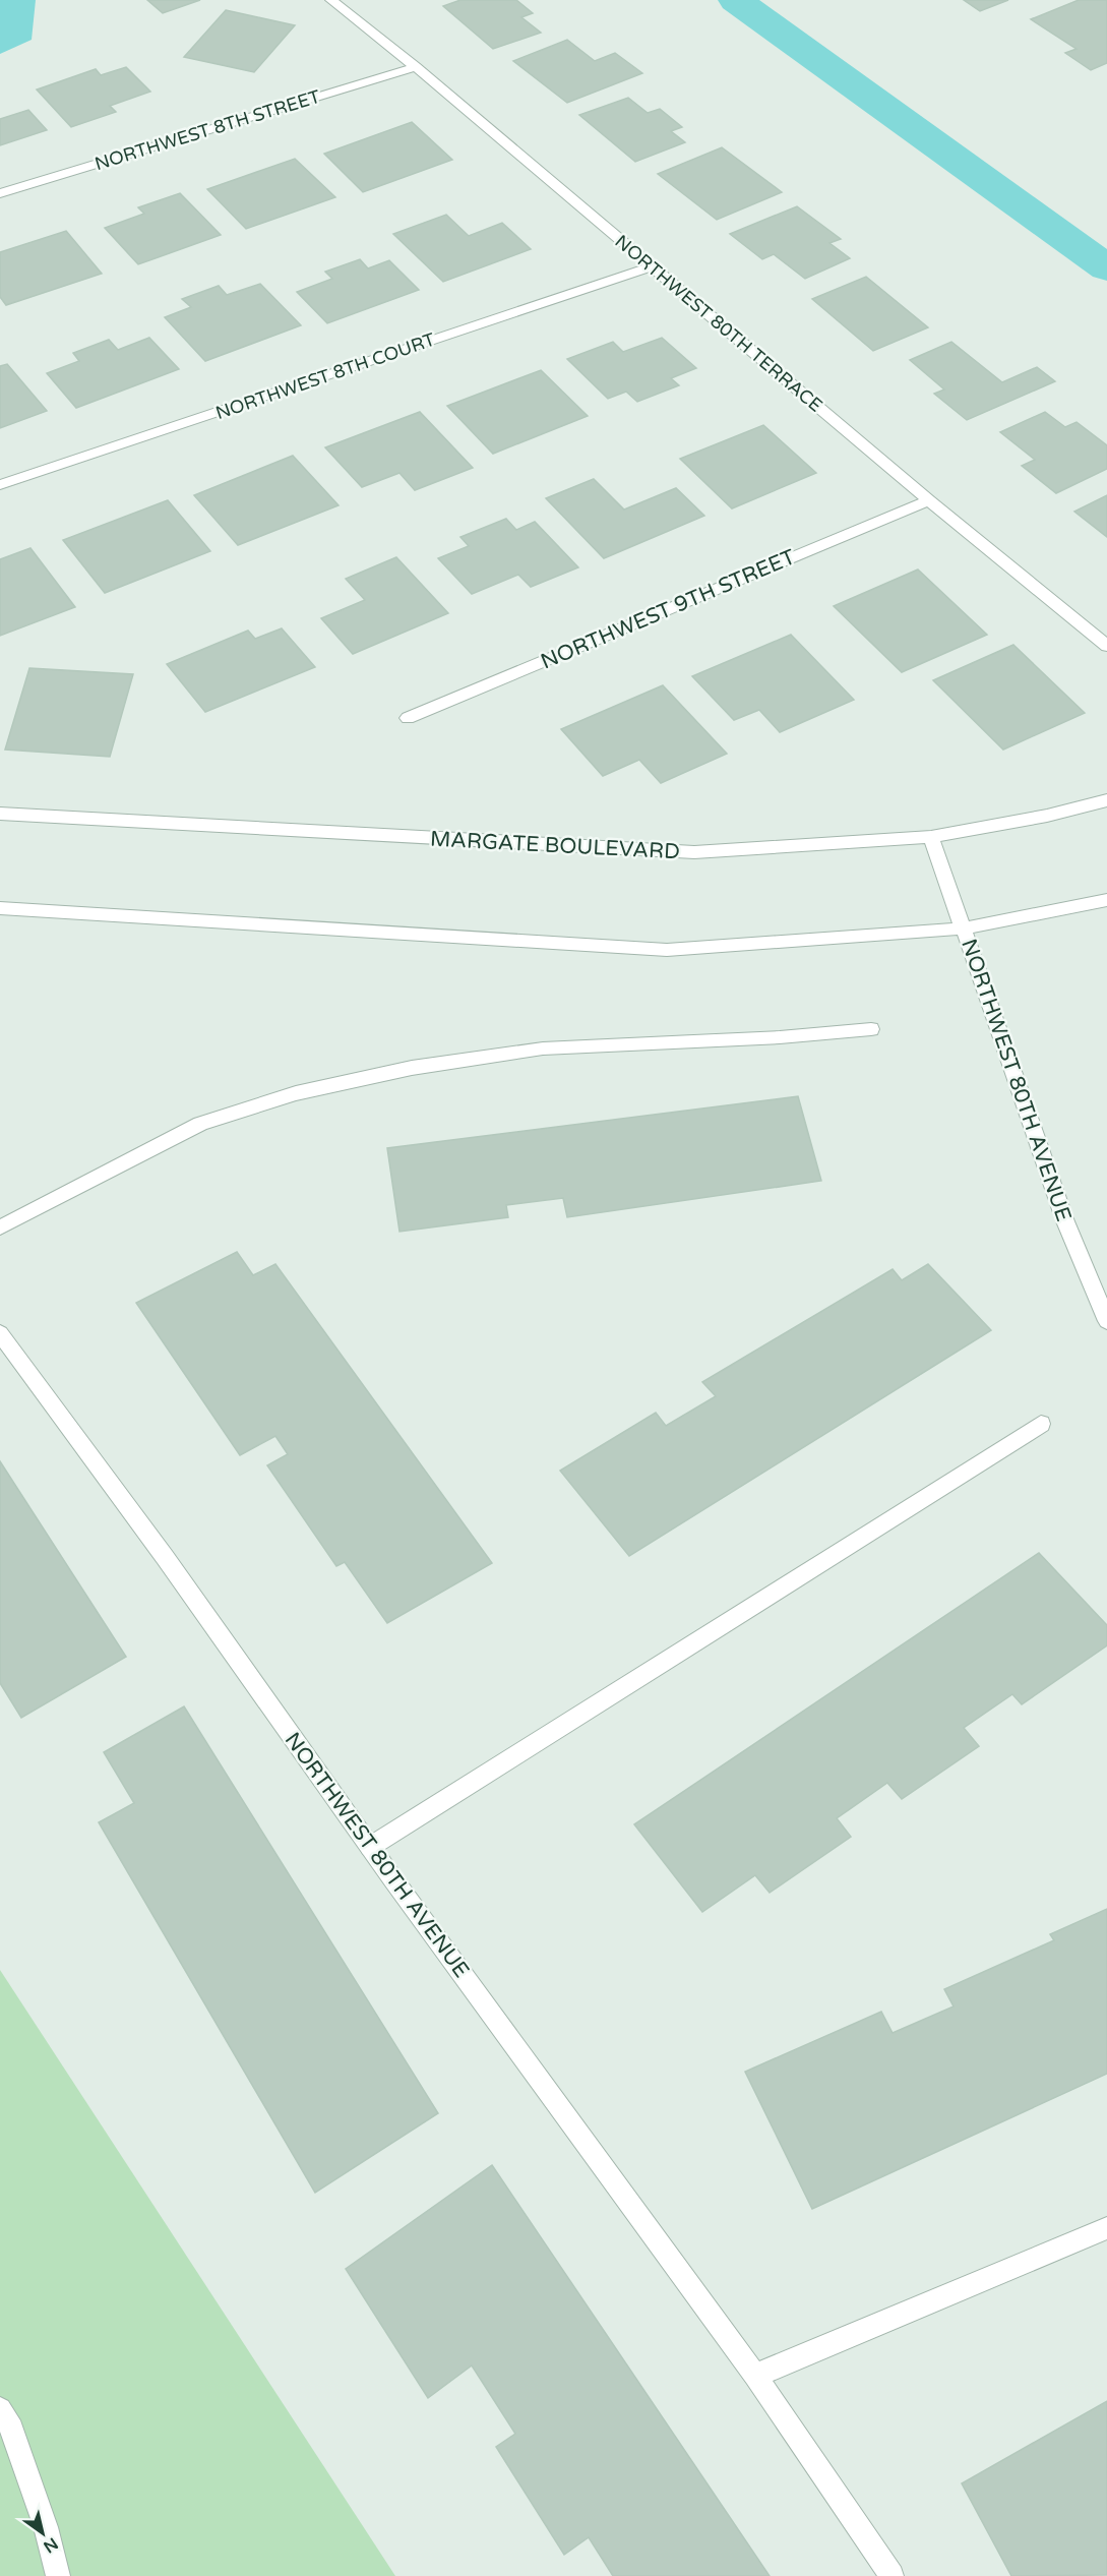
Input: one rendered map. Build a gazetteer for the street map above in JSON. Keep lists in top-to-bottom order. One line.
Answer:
{"streets":{"street":["NORTHWEST 8TH STREET","NORTHWEST 80TH TERRACE","NORTHWEST 8TH COURT","NORTHWEST 9TH STREET","MARGATE BOULEVARD","NORTHWEST 80TH AVENUE"]},"crossings":[["NORTHWEST 8TH STREET","NORTHWEST 80TH TERRACE"],["NORTHWEST 80TH TERRACE","NORTHWEST 8TH COURT"],["NORTHWEST 80TH TERRACE","NORTHWEST 9TH STREET"],["MARGATE BOULEVARD","NORTHWEST 80TH AVENUE"]],"north":"bottom right"}
